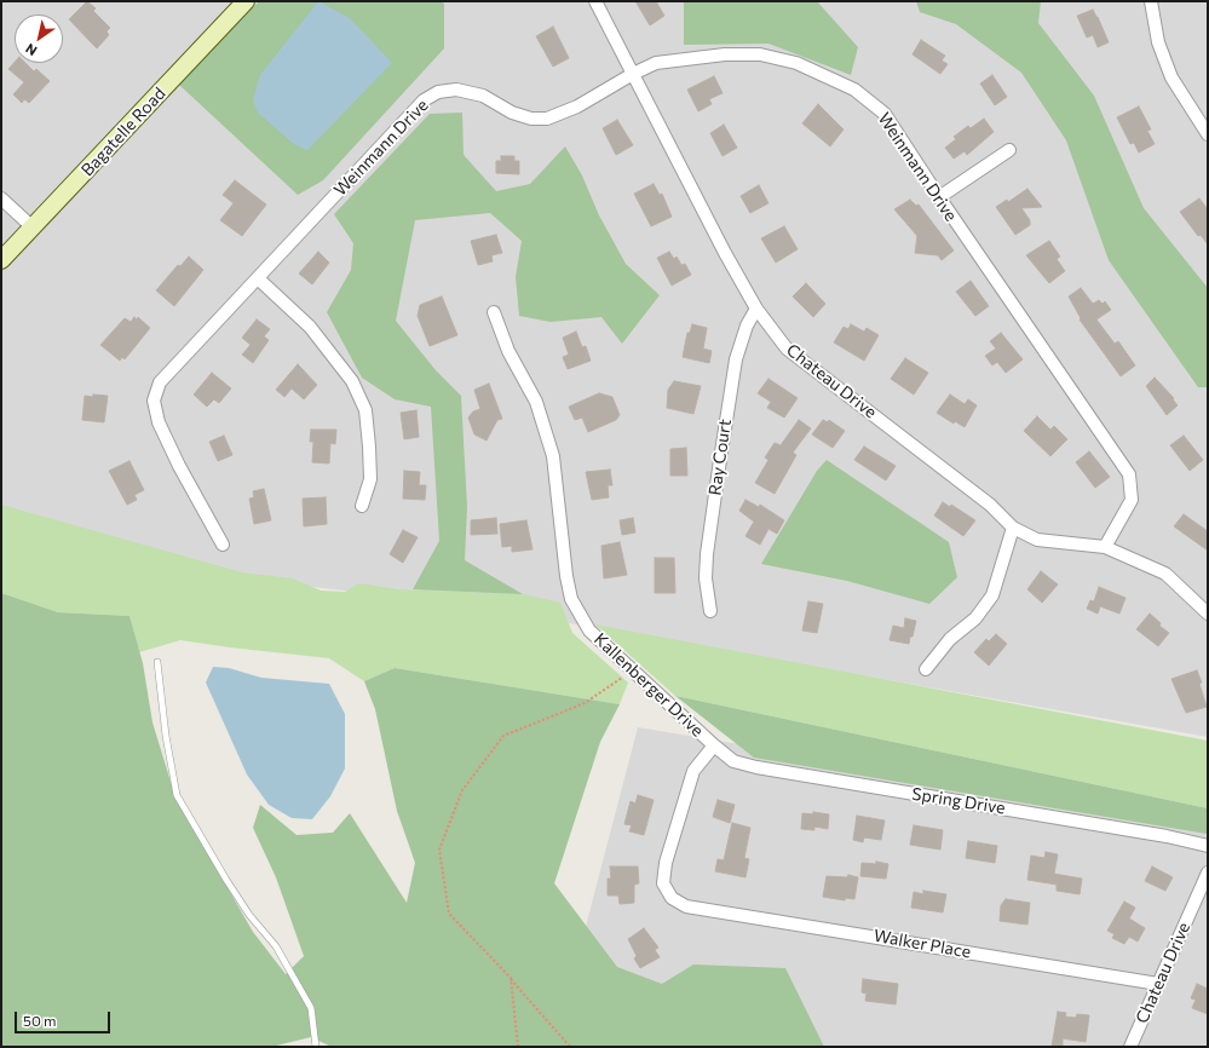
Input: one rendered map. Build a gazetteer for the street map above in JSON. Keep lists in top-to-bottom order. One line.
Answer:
{"streets":{"street":["Bagatelle Road","Weinmann Drive","Chateau Drive","Ray Court","Kallenberger Drive","Spring Drive","Walker Place"]},"crossings":[["Weinmann Drive","Chateau Drive"],["Chateau Drive","Ray Court"],["Chateau Drive","Walker Place"],["Kallenberger Drive","Spring Drive"],["Kallenberger Drive","Walker Place"]],"scale_bar":"50 m","north":"bottom left"}
